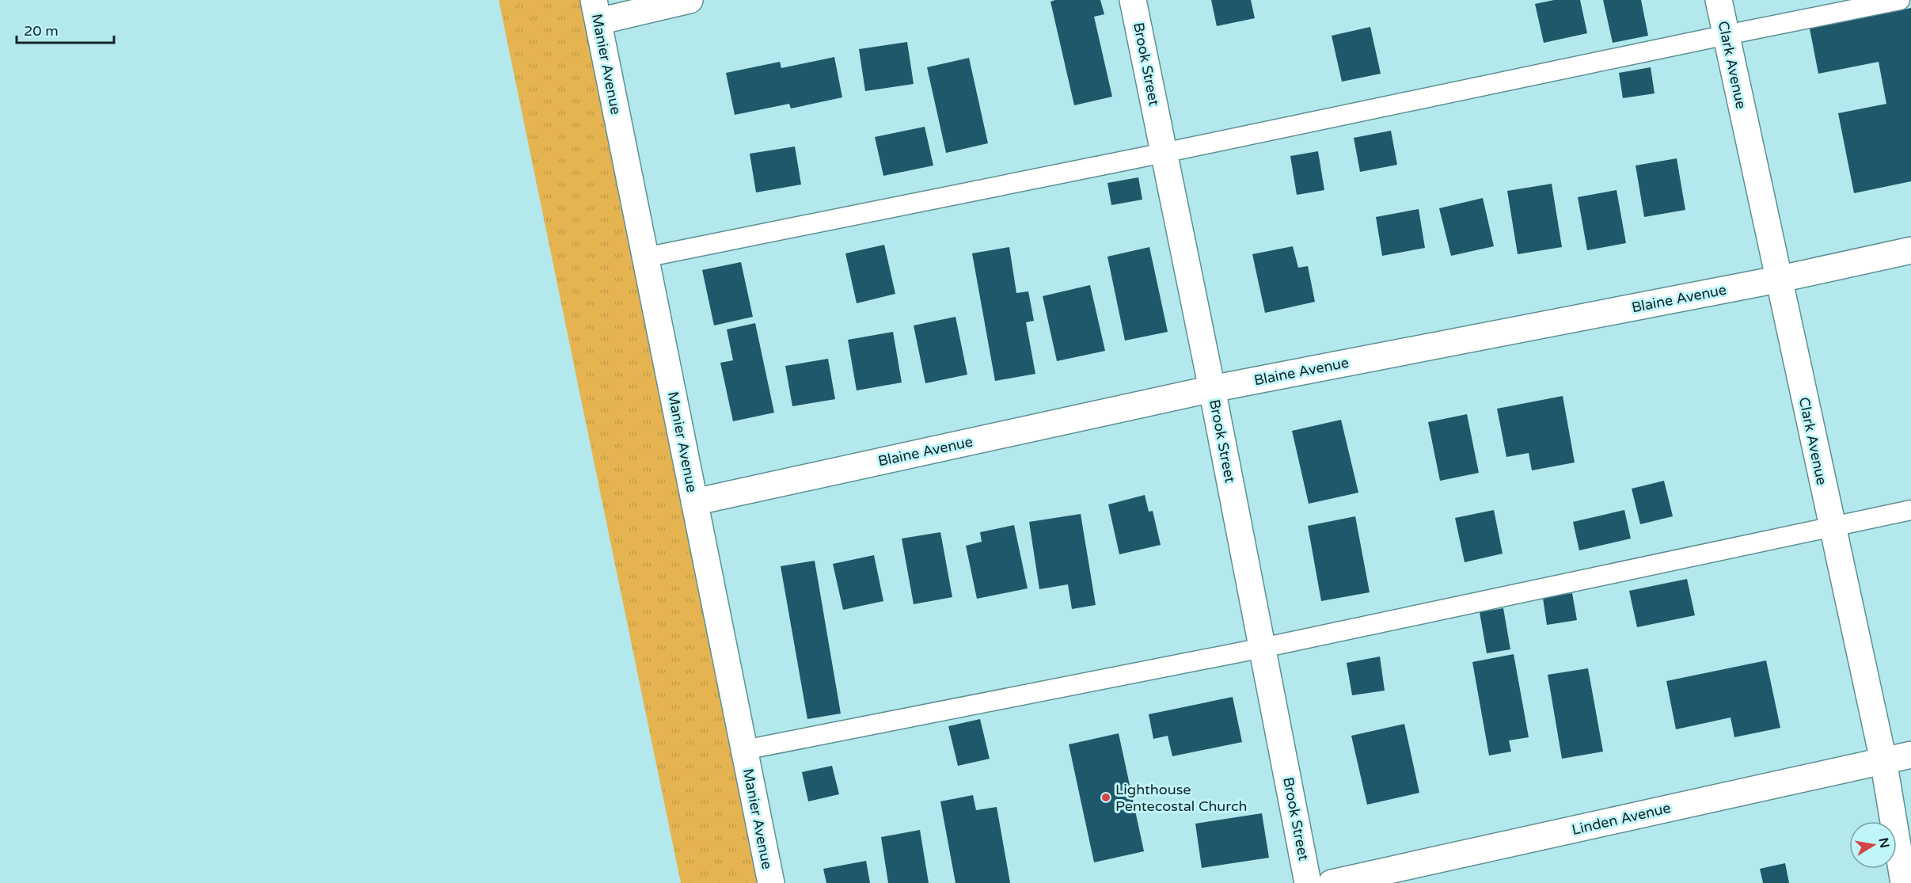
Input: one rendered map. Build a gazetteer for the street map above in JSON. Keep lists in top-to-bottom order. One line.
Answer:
{"streets":{"street":["Manier Avenue","Brook Street","Clark Avenue","Blaine Avenue","Linden Avenue"]},"crossings":[["Manier Avenue","Blaine Avenue"],["Brook Street","Blaine Avenue"],["Clark Avenue","Blaine Avenue"],["Clark Avenue","Linden Avenue"]],"places":["Lighthouse Pentecostal Church"],"scale_bar":"20 m","north":"right"}
